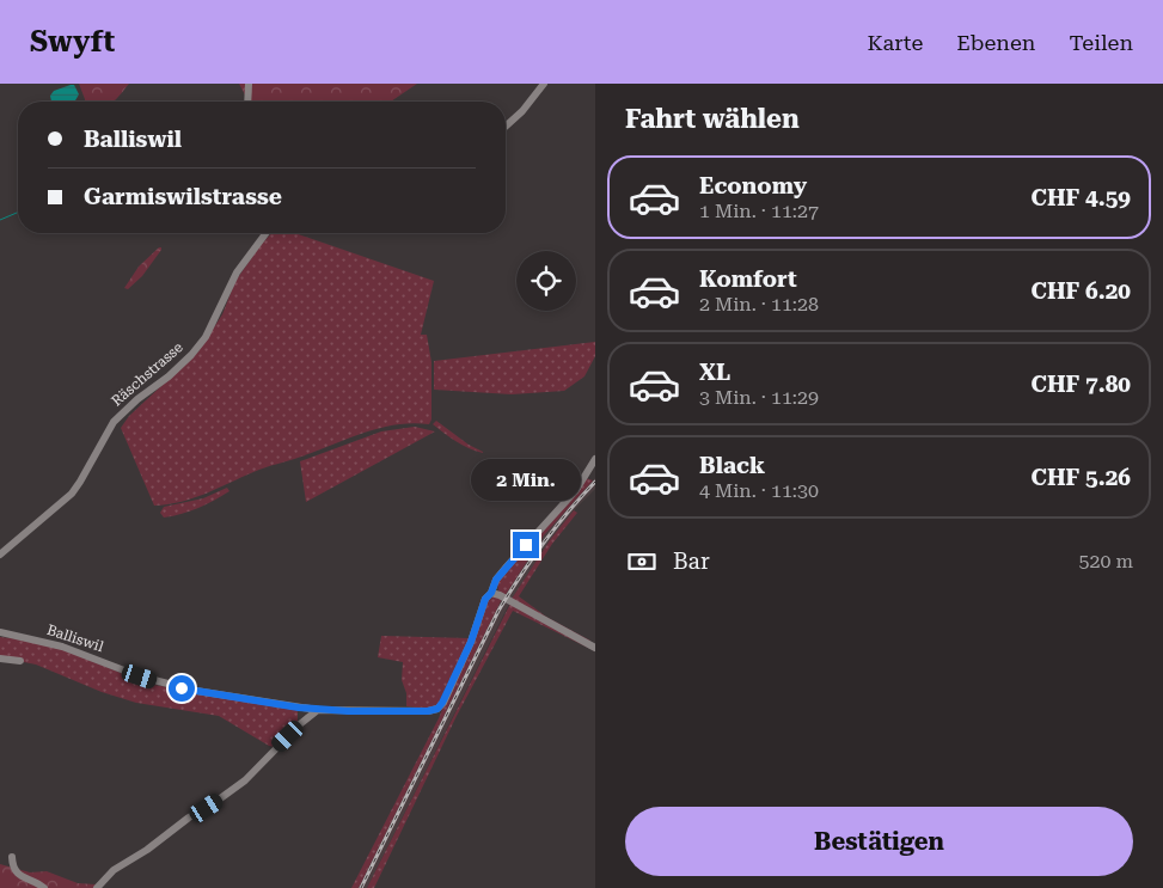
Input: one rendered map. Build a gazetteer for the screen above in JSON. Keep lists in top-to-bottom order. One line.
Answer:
{"streets":{"street":["Räschstrasse","Balliswil"]},"page":{"header":"Swyft","nav":["Karte","Ebenen","Teilen"],"heading":"Fahrt wählen","banner":["Balliswil","Garmiswilstrasse"],"list":[{"name":"Economy","note":"1 Min. · 11:27","value":"CHF 4.59"},{"name":"Komfort","note":"2 Min. · 11:28","value":"CHF 6.20"},{"name":"XL","note":"3 Min. · 11:29","value":"CHF 7.80"},{"name":"Black","note":"4 Min. · 11:30","value":"CHF 5.26"}],"bubble":"2 Min.","pay":["Bar","520 m"],"buttons":"Bestätigen"}}
